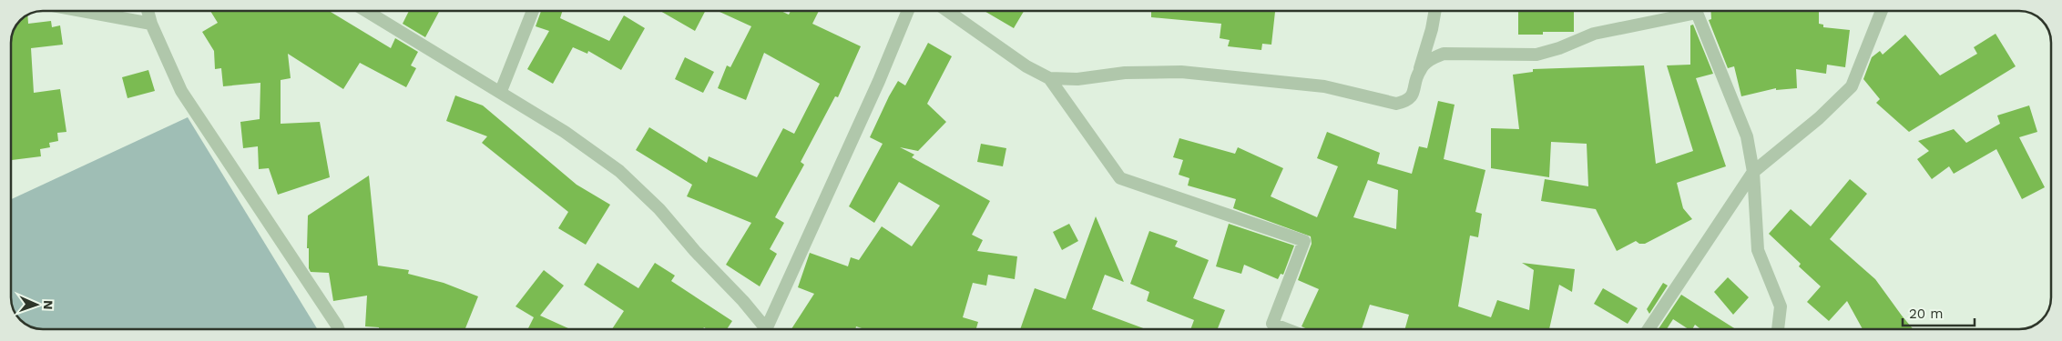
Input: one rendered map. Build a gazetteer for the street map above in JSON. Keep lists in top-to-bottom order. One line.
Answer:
{"scale_bar":"20 m","north":"right"}
